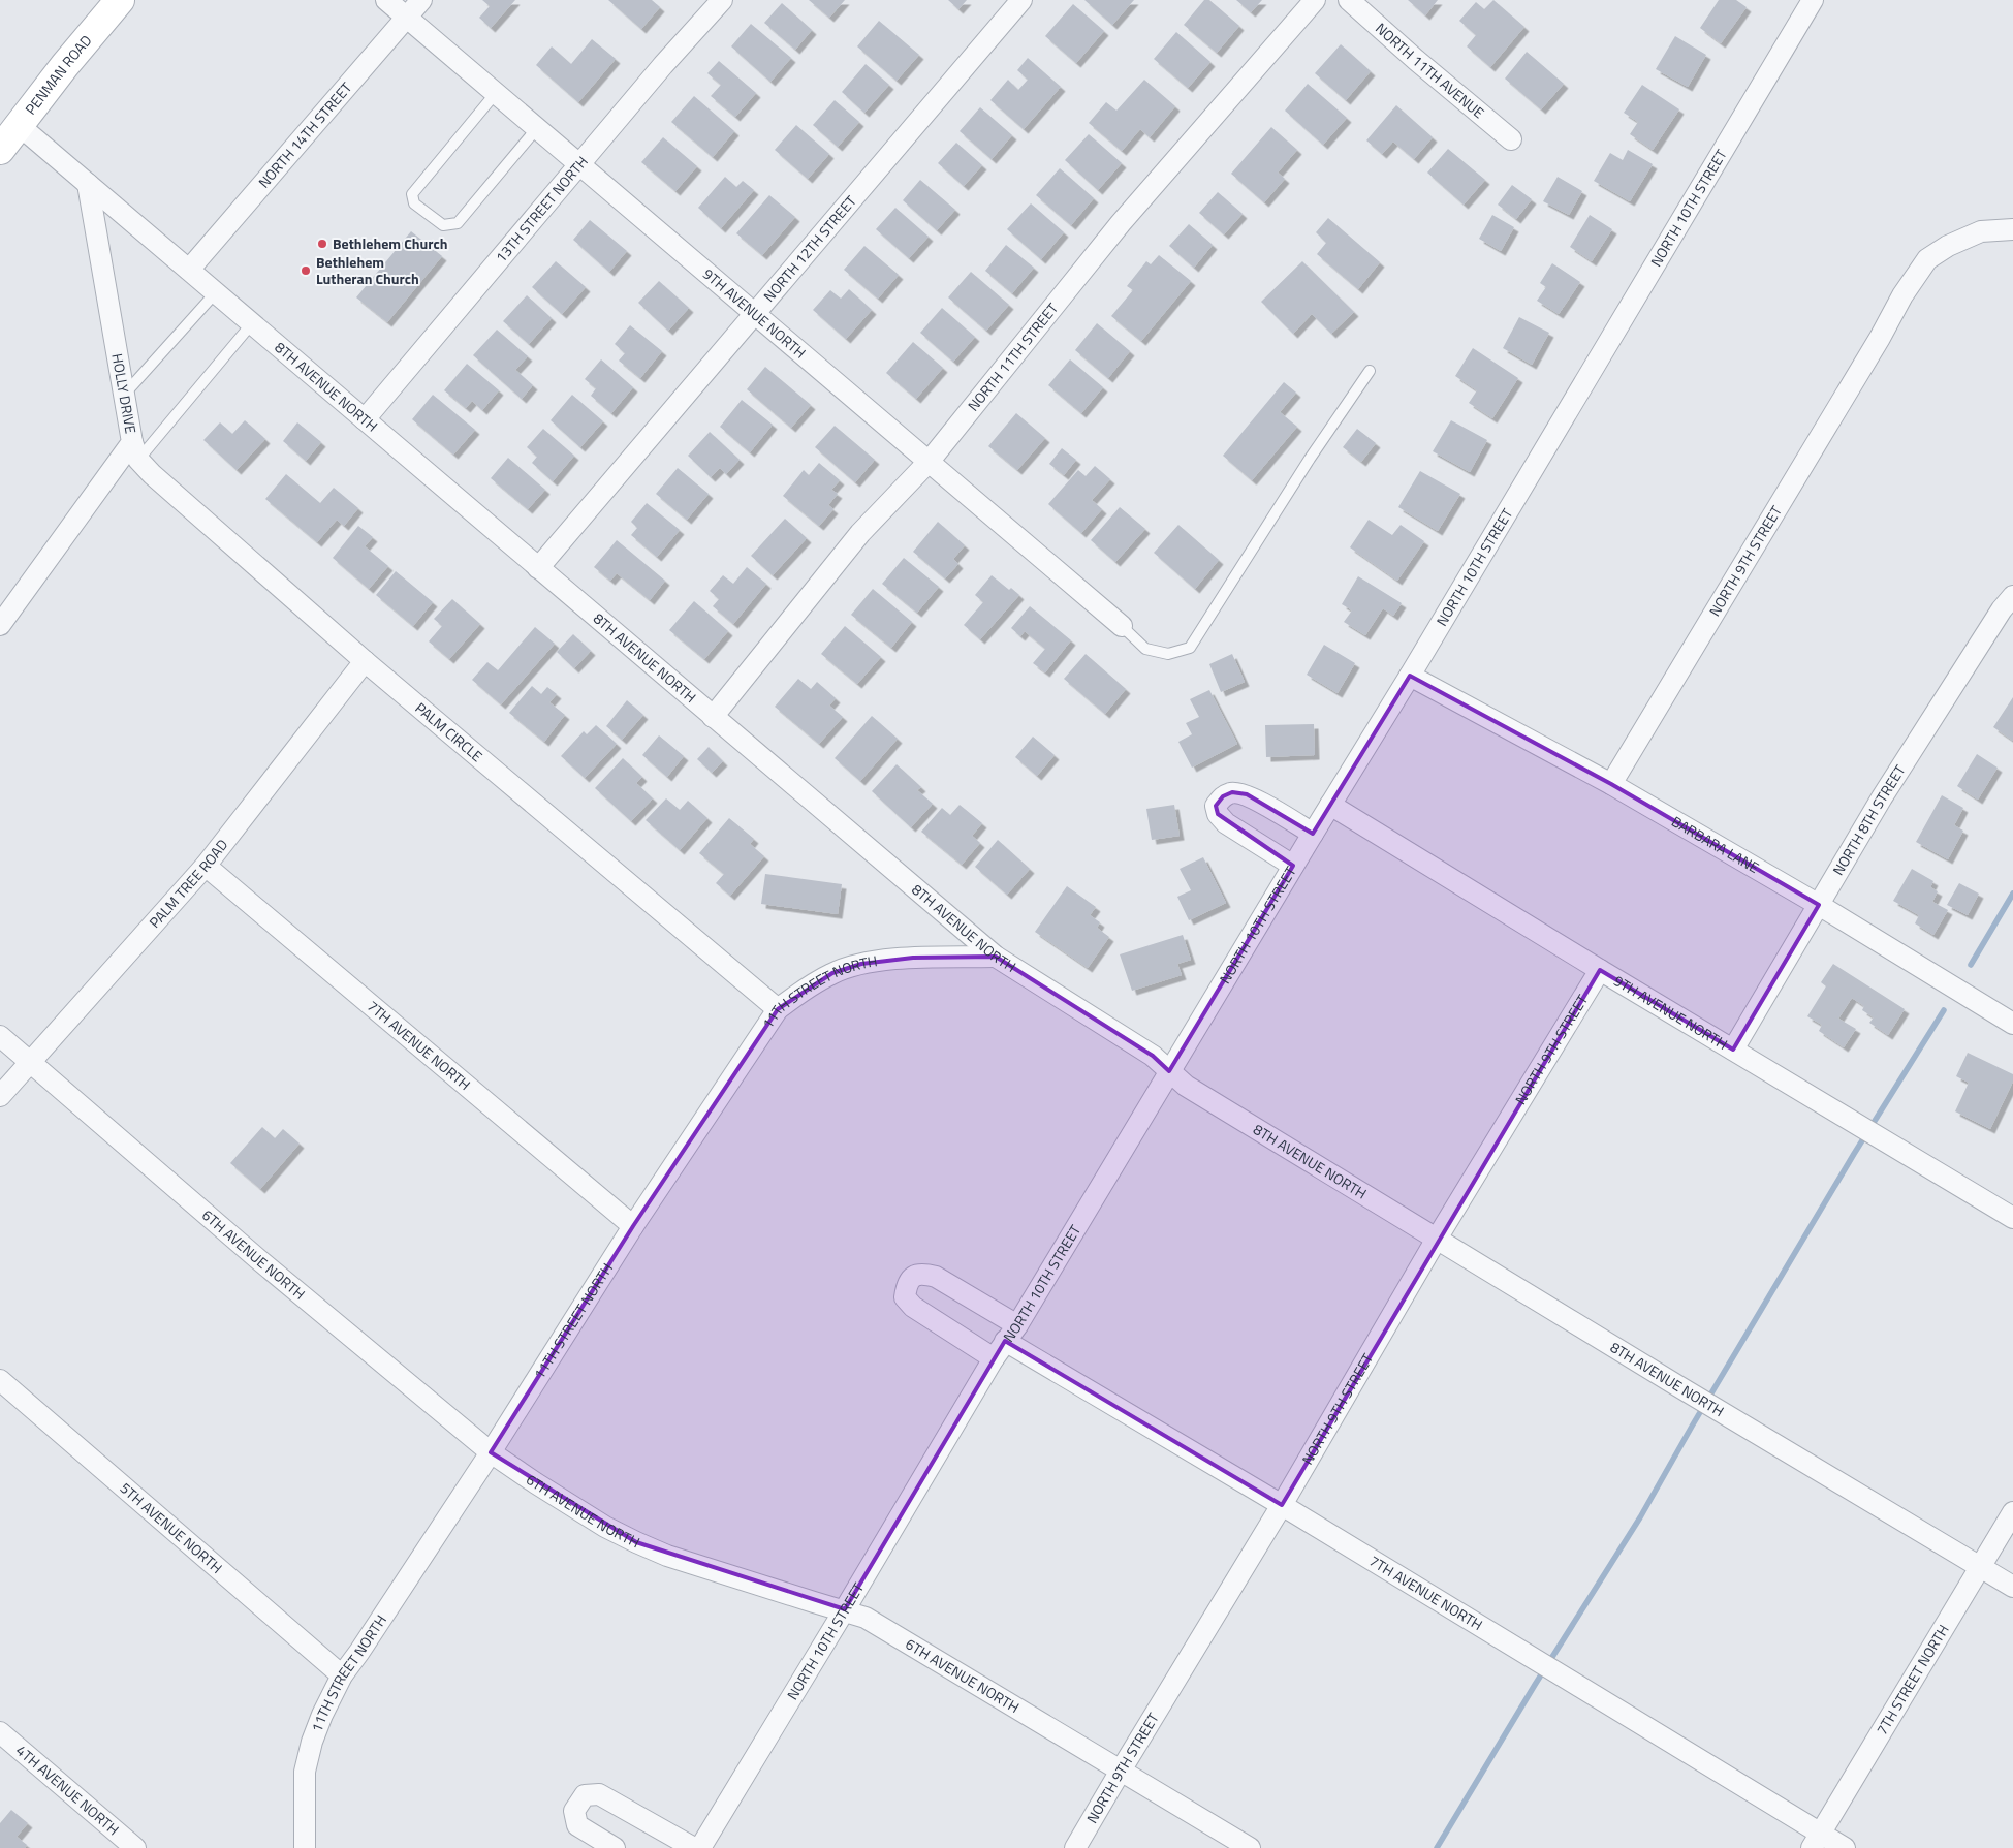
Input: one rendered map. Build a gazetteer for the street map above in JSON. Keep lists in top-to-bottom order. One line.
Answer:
{"streets":{"street":["NORTH 11TH AVENUE","PENMAN ROAD","NORTH 14TH STREET","NORTH 10TH STREET","13TH STREET NORTH","NORTH 12TH STREET","9TH AVENUE NORTH","NORTH 11TH STREET","8TH AVENUE NORTH","HOLLY DRIVE","NORTH 9TH STREET","PALM CIRCLE","NORTH 8TH STREET","BARBARA LANE","PALM TREE ROAD","11TH STREET NORTH","7TH AVENUE NORTH","6TH AVENUE NORTH","5TH AVENUE NORTH","7TH STREET NORTH","4TH AVENUE NORTH"]},"crossings":[["PENMAN ROAD","8TH AVENUE NORTH"],["NORTH 14TH STREET","9TH AVENUE NORTH"],["NORTH 14TH STREET","8TH AVENUE NORTH"],["NORTH 10TH STREET","9TH AVENUE NORTH"],["NORTH 10TH STREET","8TH AVENUE NORTH"],["NORTH 10TH STREET","BARBARA LANE"],["NORTH 10TH STREET","7TH AVENUE NORTH"],["NORTH 10TH STREET","6TH AVENUE NORTH"],["13TH STREET NORTH","9TH AVENUE NORTH"],["13TH STREET NORTH","8TH AVENUE NORTH"],["NORTH 12TH STREET","9TH AVENUE NORTH"],["NORTH 12TH STREET","8TH AVENUE NORTH"],["9TH AVENUE NORTH","NORTH 11TH STREET"],["9TH AVENUE NORTH","NORTH 9TH STREET"],["9TH AVENUE NORTH","NORTH 8TH STREET"],["NORTH 11TH STREET","8TH AVENUE NORTH"],["8TH AVENUE NORTH","HOLLY DRIVE"],["8TH AVENUE NORTH","NORTH 9TH STREET"],["8TH AVENUE NORTH","11TH STREET NORTH"],["8TH AVENUE NORTH","7TH STREET NORTH"],["HOLLY DRIVE","PALM CIRCLE"],["NORTH 9TH STREET","BARBARA LANE"],["NORTH 9TH STREET","7TH AVENUE NORTH"],["NORTH 9TH STREET","6TH AVENUE NORTH"],["PALM CIRCLE","PALM TREE ROAD"],["PALM CIRCLE","11TH STREET NORTH"],["NORTH 8TH STREET","BARBARA LANE"],["PALM TREE ROAD","7TH AVENUE NORTH"],["PALM TREE ROAD","6TH AVENUE NORTH"],["11TH STREET NORTH","7TH AVENUE NORTH"],["11TH STREET NORTH","6TH AVENUE NORTH"],["11TH STREET NORTH","5TH AVENUE NORTH"],["7TH AVENUE NORTH","7TH STREET NORTH"]],"places":["Bethlehem Church","Bethlehem Lutheran Church"]}
